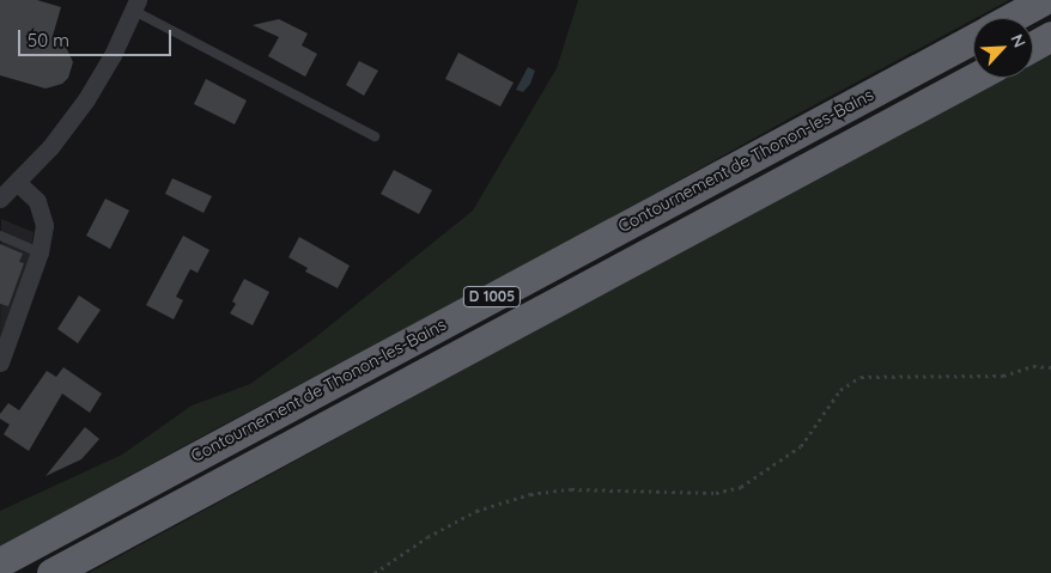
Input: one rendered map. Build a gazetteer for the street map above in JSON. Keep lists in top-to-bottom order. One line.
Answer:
{"streets":{"highway":["Contournement de Thonon-les-Bains","D 1005"]},"scale_bar":"50 m","north":"top right"}
